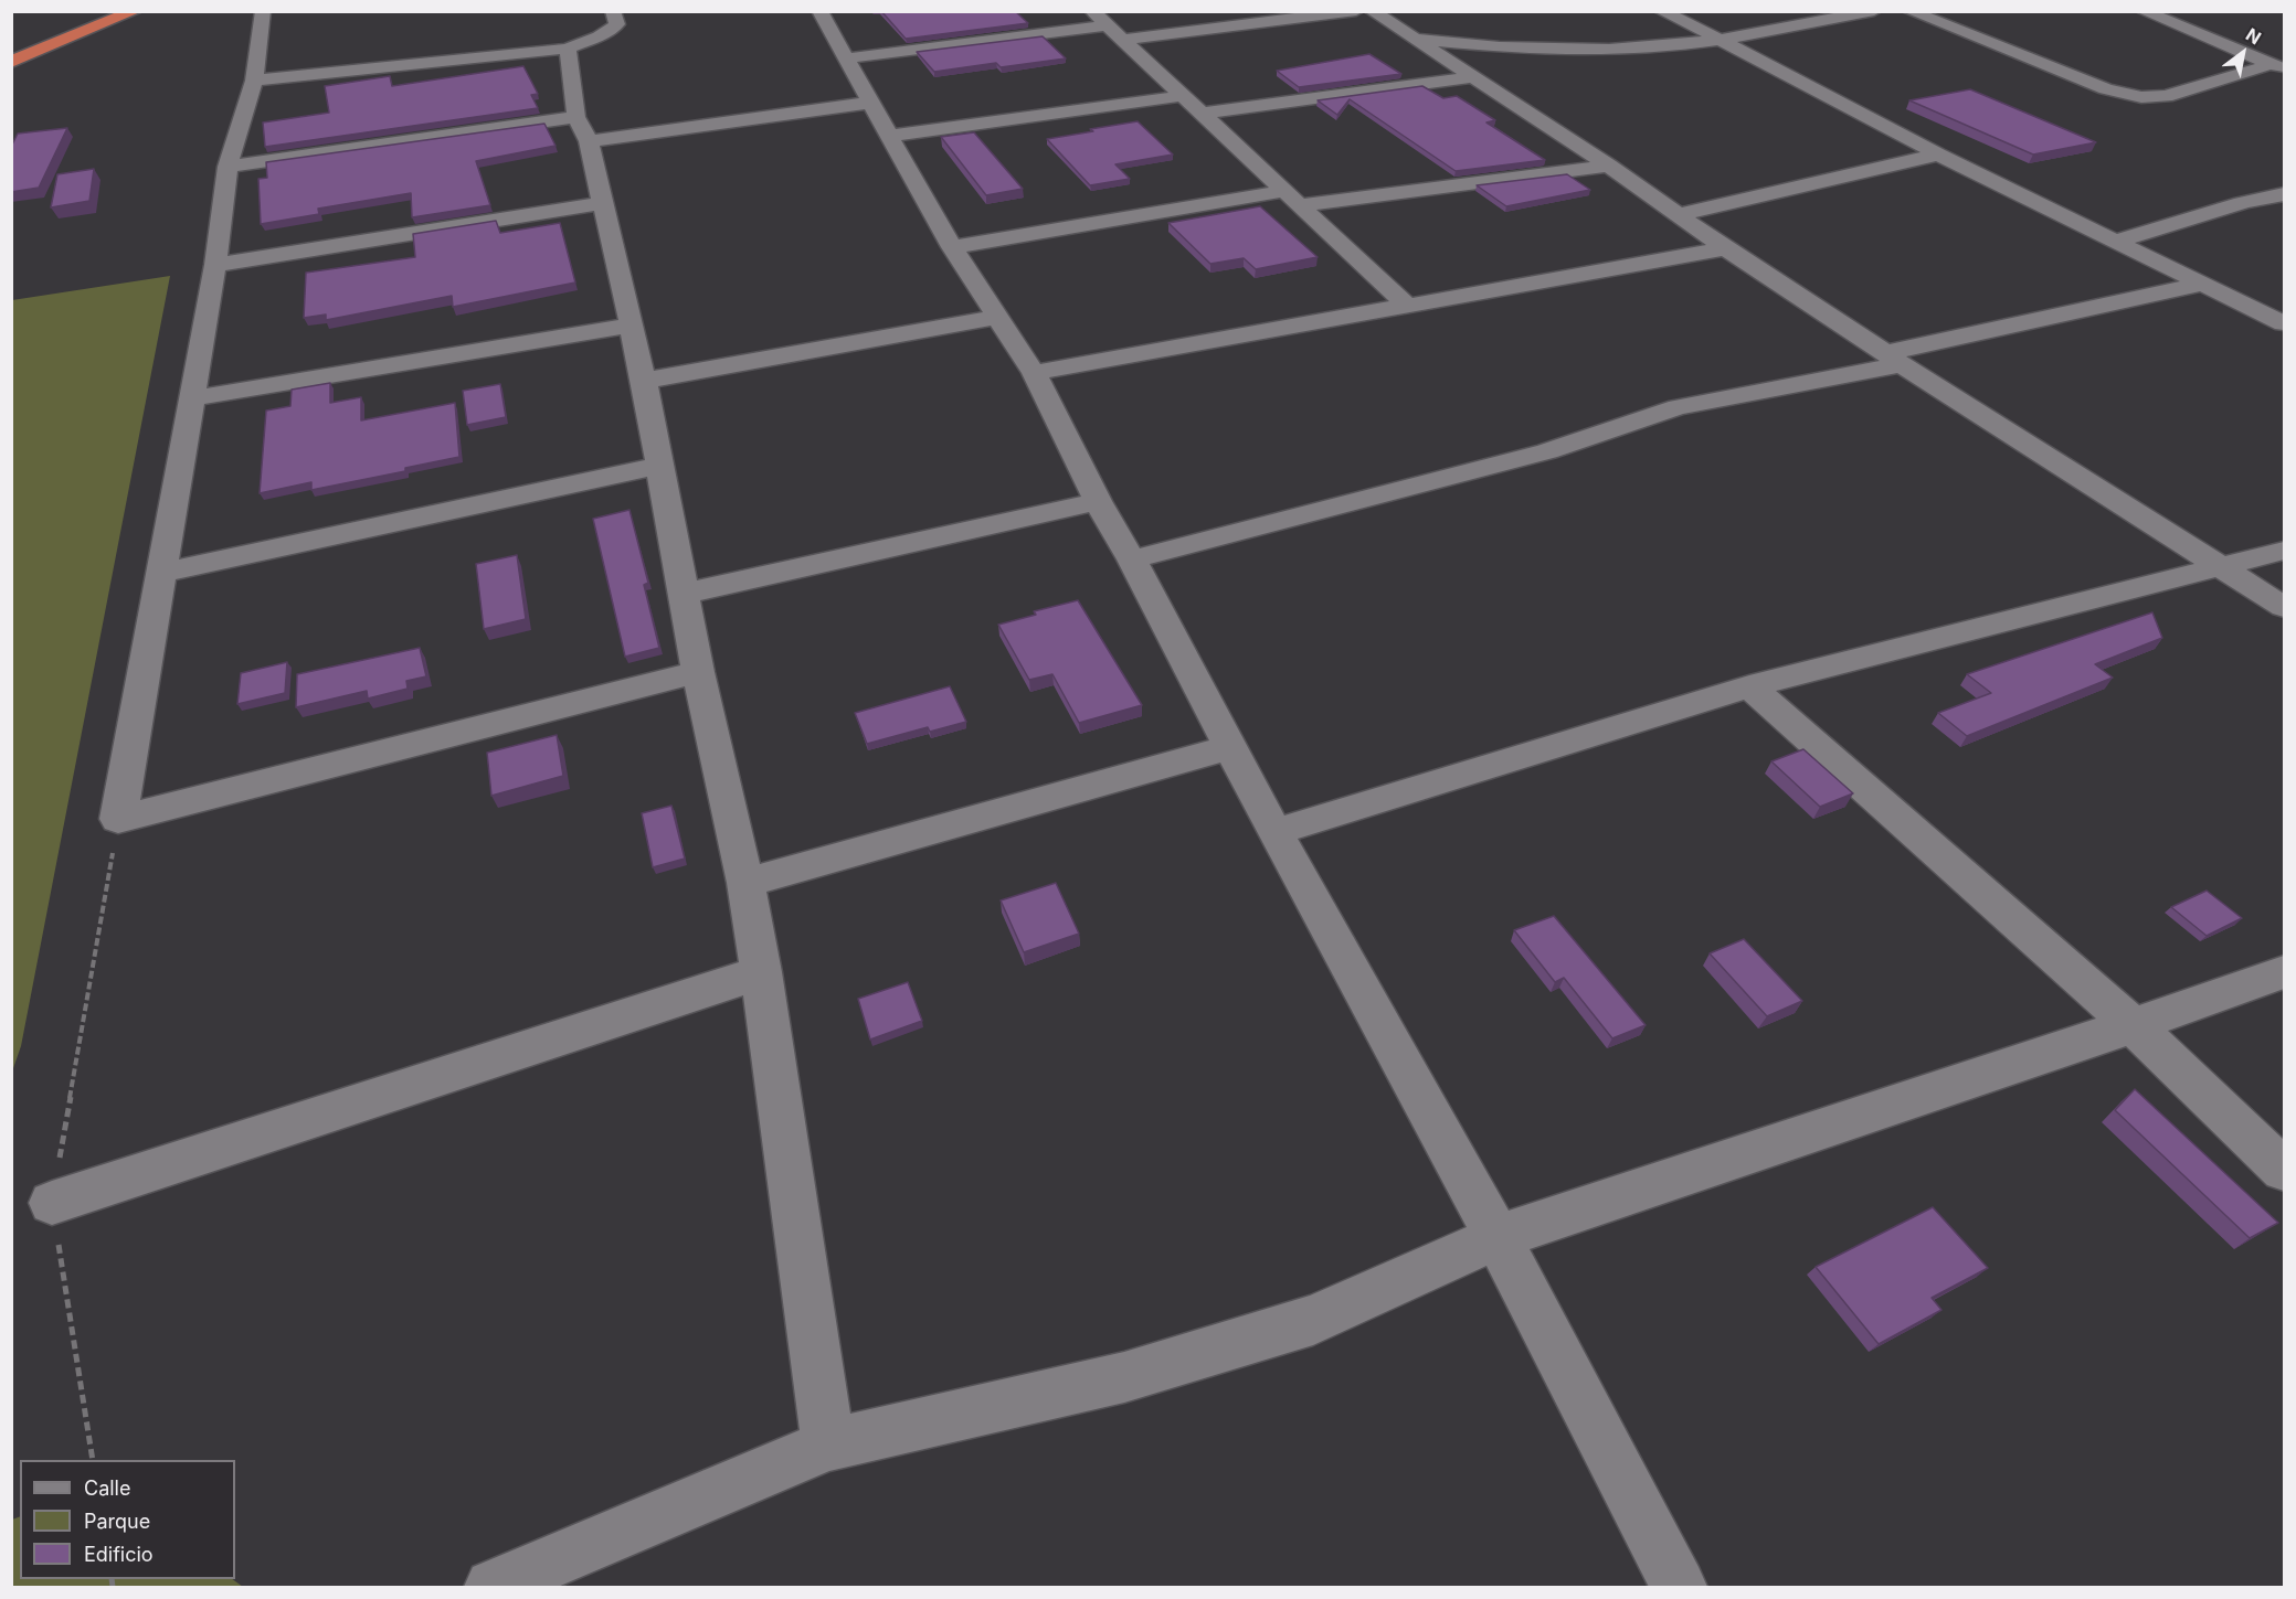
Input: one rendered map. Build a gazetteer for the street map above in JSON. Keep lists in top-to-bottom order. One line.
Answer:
{"legend":["Calle","Parque","Edificio"],"north":"top right"}
